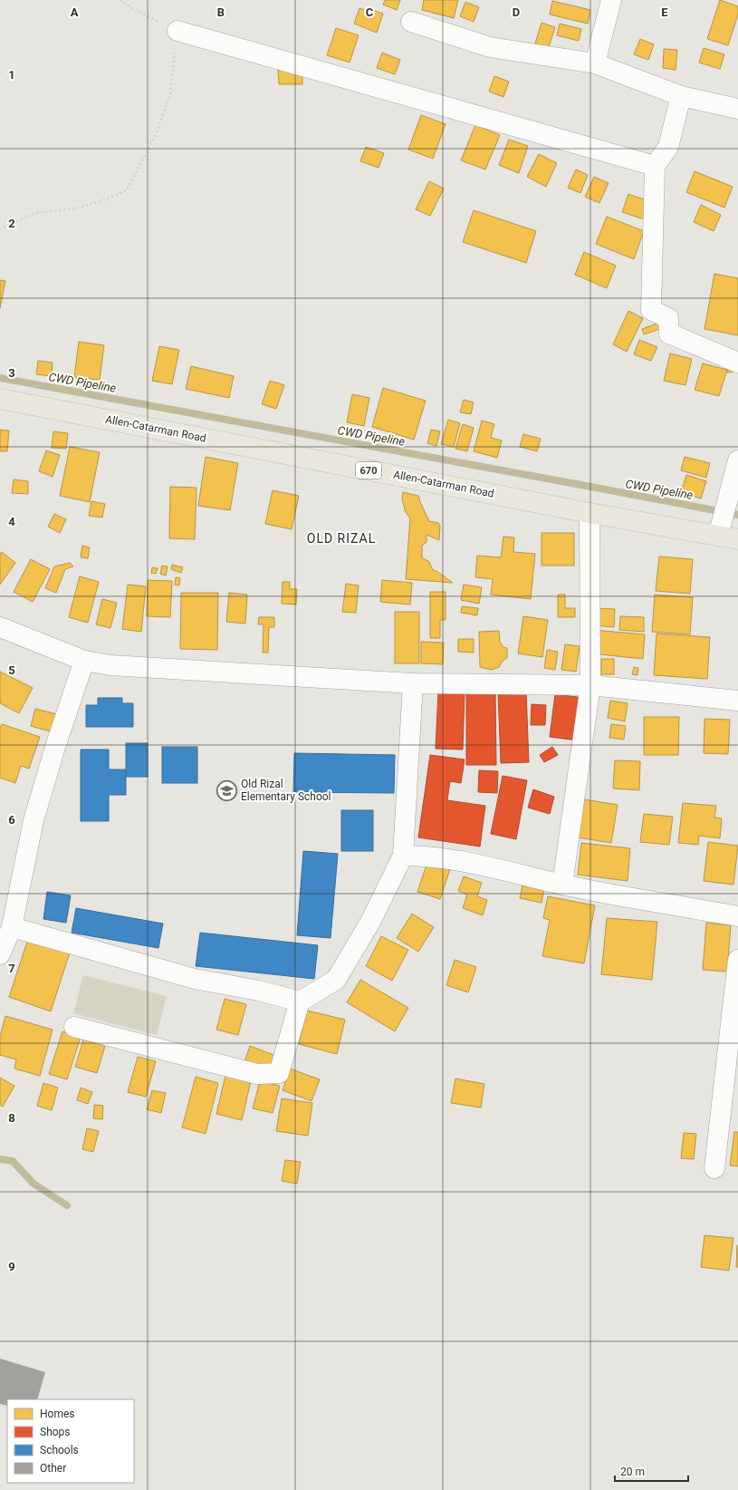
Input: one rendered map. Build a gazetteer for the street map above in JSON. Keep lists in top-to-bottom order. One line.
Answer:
{"streets":{"main road":["Allen-Catarman Road","670"]},"districts":["OLD RIZAL"],"water":["CWD Pipeline"],"places":{"school or university":["Old Rizal Elementary School"]},"legend":["Homes","Shops","Schools","Other"],"scale_bar":"20 m","grid":{"columns":["A","B","C","D","E"],"rows":["1","2","3","4","5","6","7","8","9"]}}
